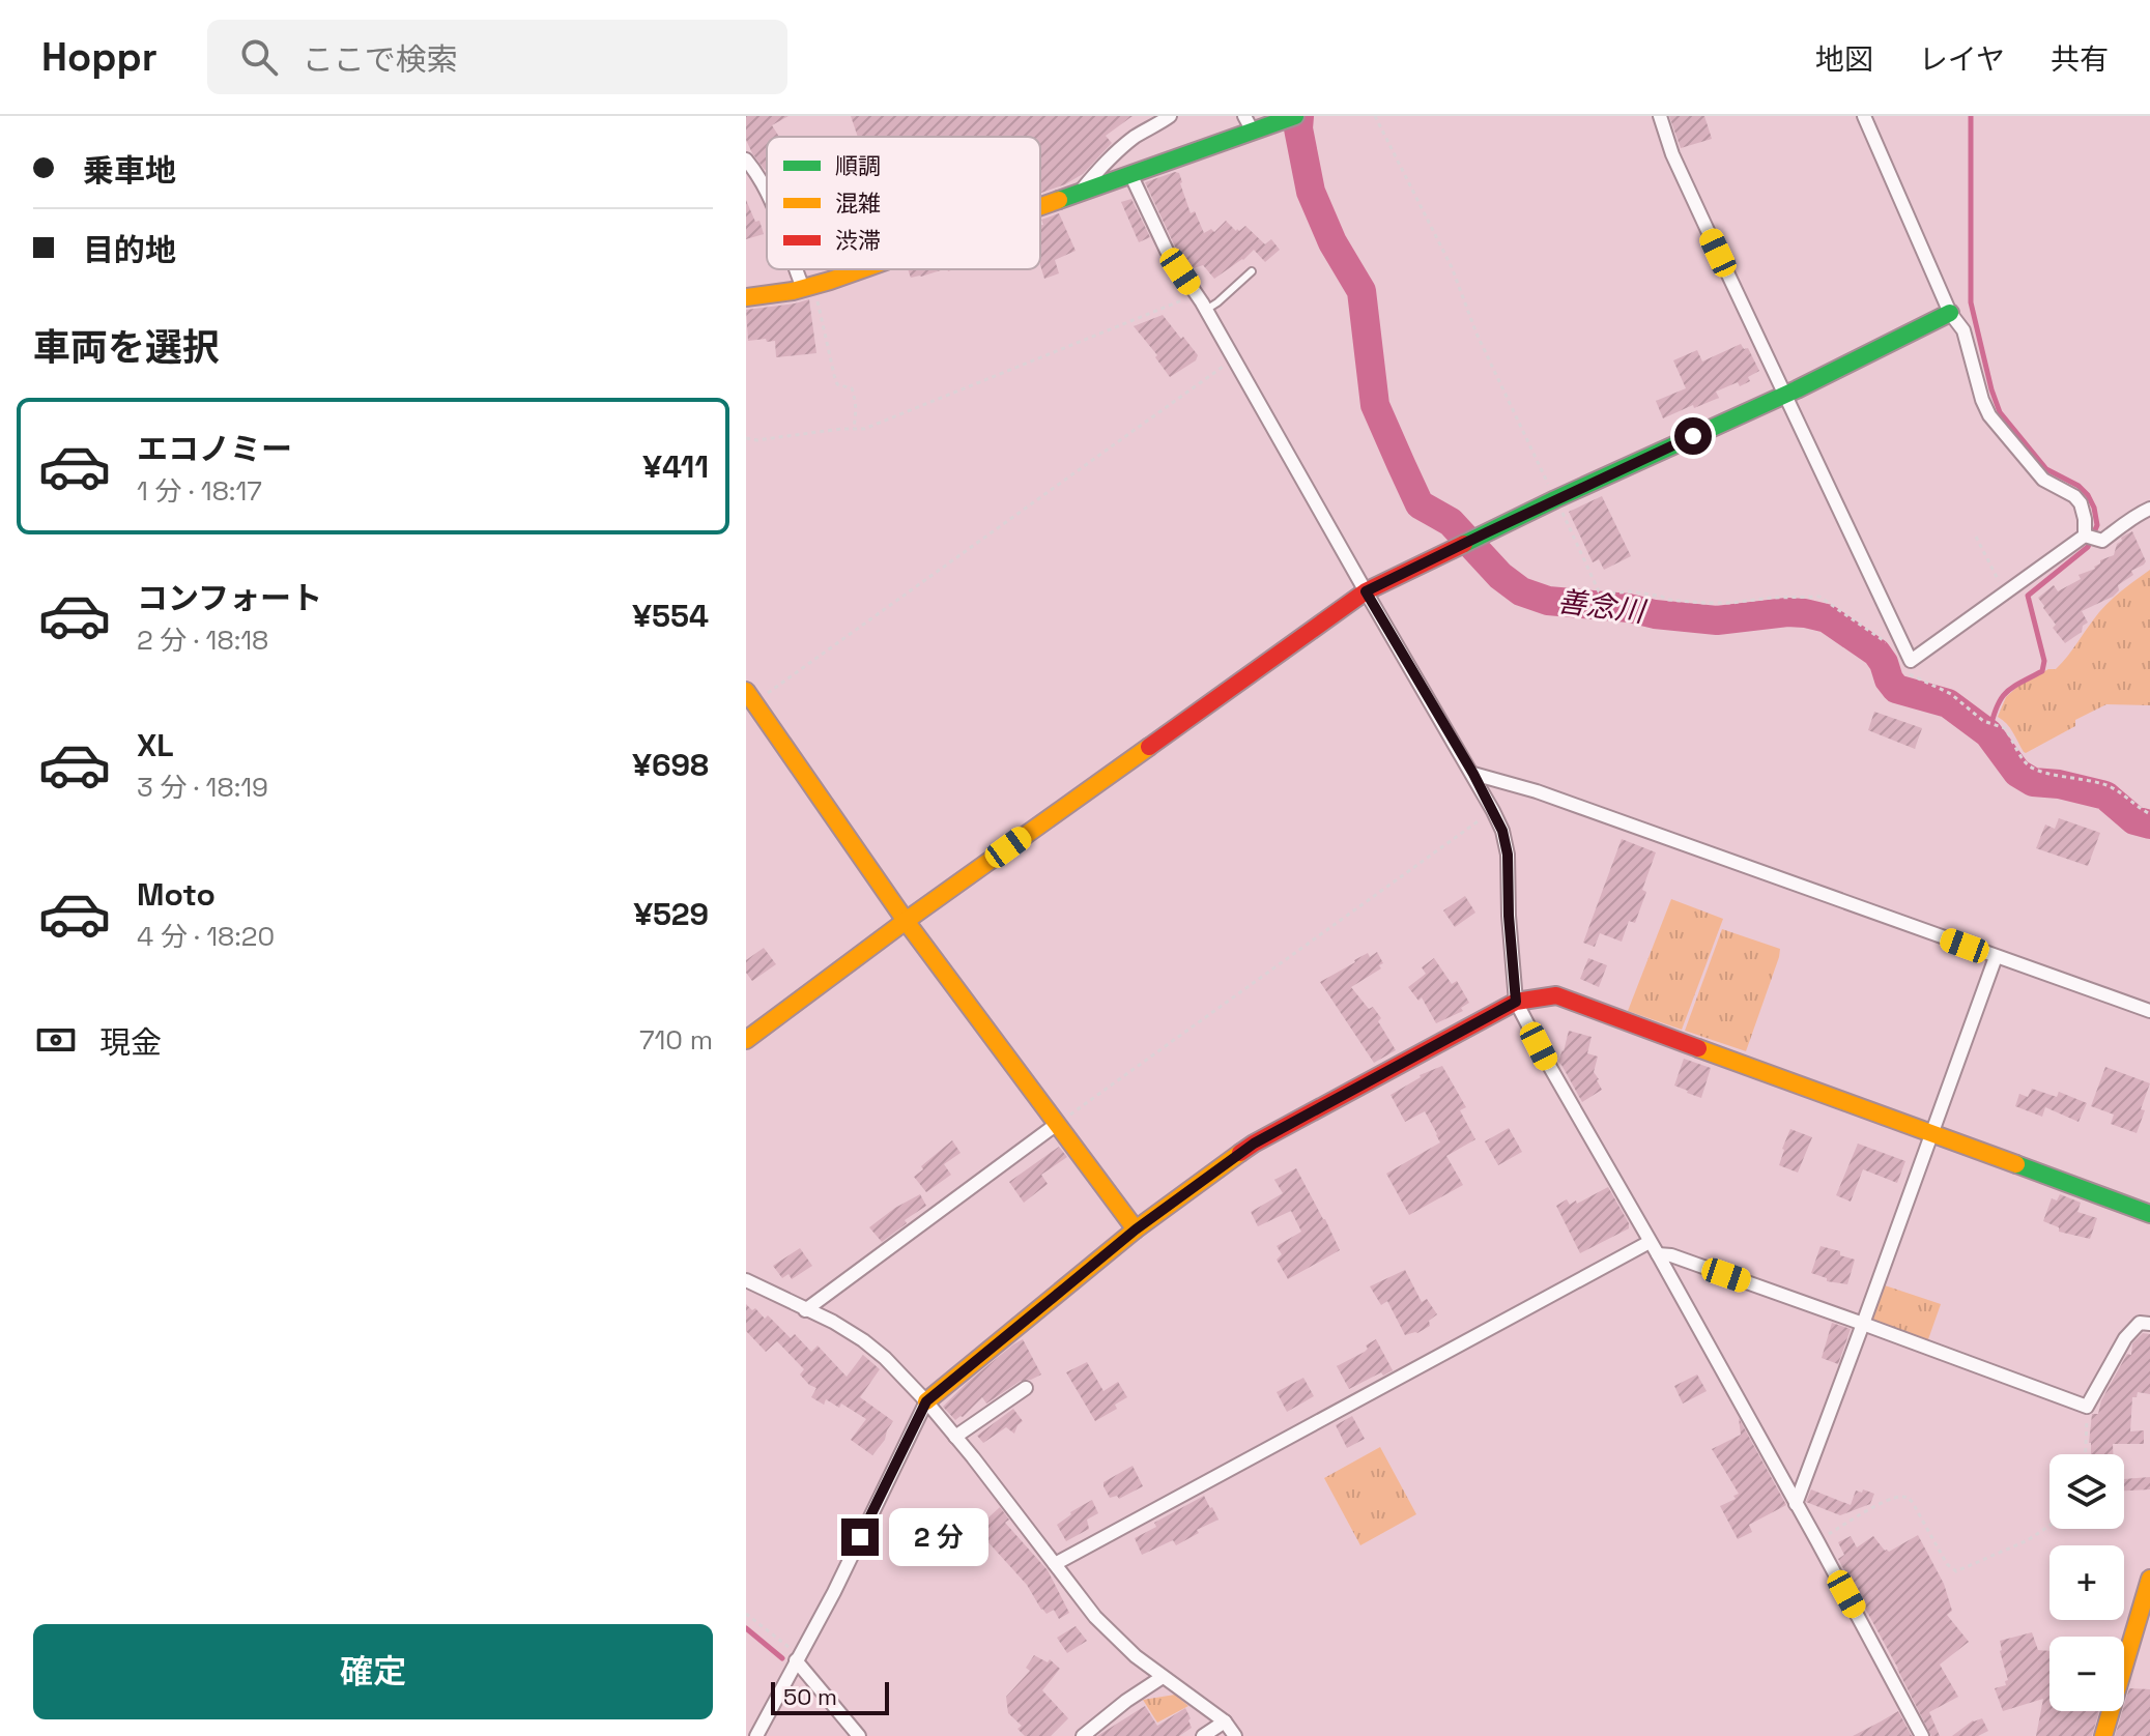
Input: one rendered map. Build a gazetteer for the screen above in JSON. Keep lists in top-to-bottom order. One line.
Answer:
{"water":["善念川"],"legend":["順調","混雑","渋滞"],"scale_bar":"50 m","page":{"header":"Hoppr","search":"ここで検索","nav":["地図","レイヤ","共有"],"banner":["乗車地","目的地"],"heading":"車両を選択","list":[{"name":"エコノミー","note":"1 分 · 18:17","value":"¥411"},{"name":"コンフォート","note":"2 分 · 18:18","value":"¥554"},{"name":"XL","note":"3 分 · 18:19","value":"¥698"},{"name":"Moto","note":"4 分 · 18:20","value":"¥529"}],"pay":["現金","710 m"],"map_buttons":["+","−"],"bubble":"2 分","buttons":"確定","scale":"50 m"}}
